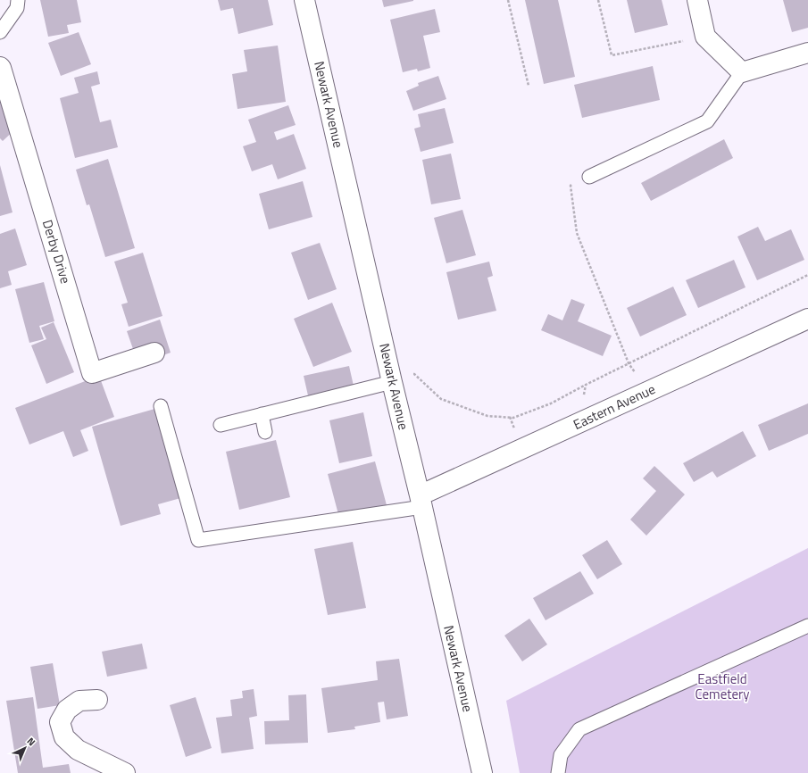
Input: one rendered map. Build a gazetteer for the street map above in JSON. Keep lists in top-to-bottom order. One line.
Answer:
{"streets":{"street":["Newark Avenue","Derby Drive","Eastern Avenue"]},"crossings":[["Newark Avenue","Eastern Avenue"]],"parks":["Eastfield Cemetery"],"north":"top right"}
